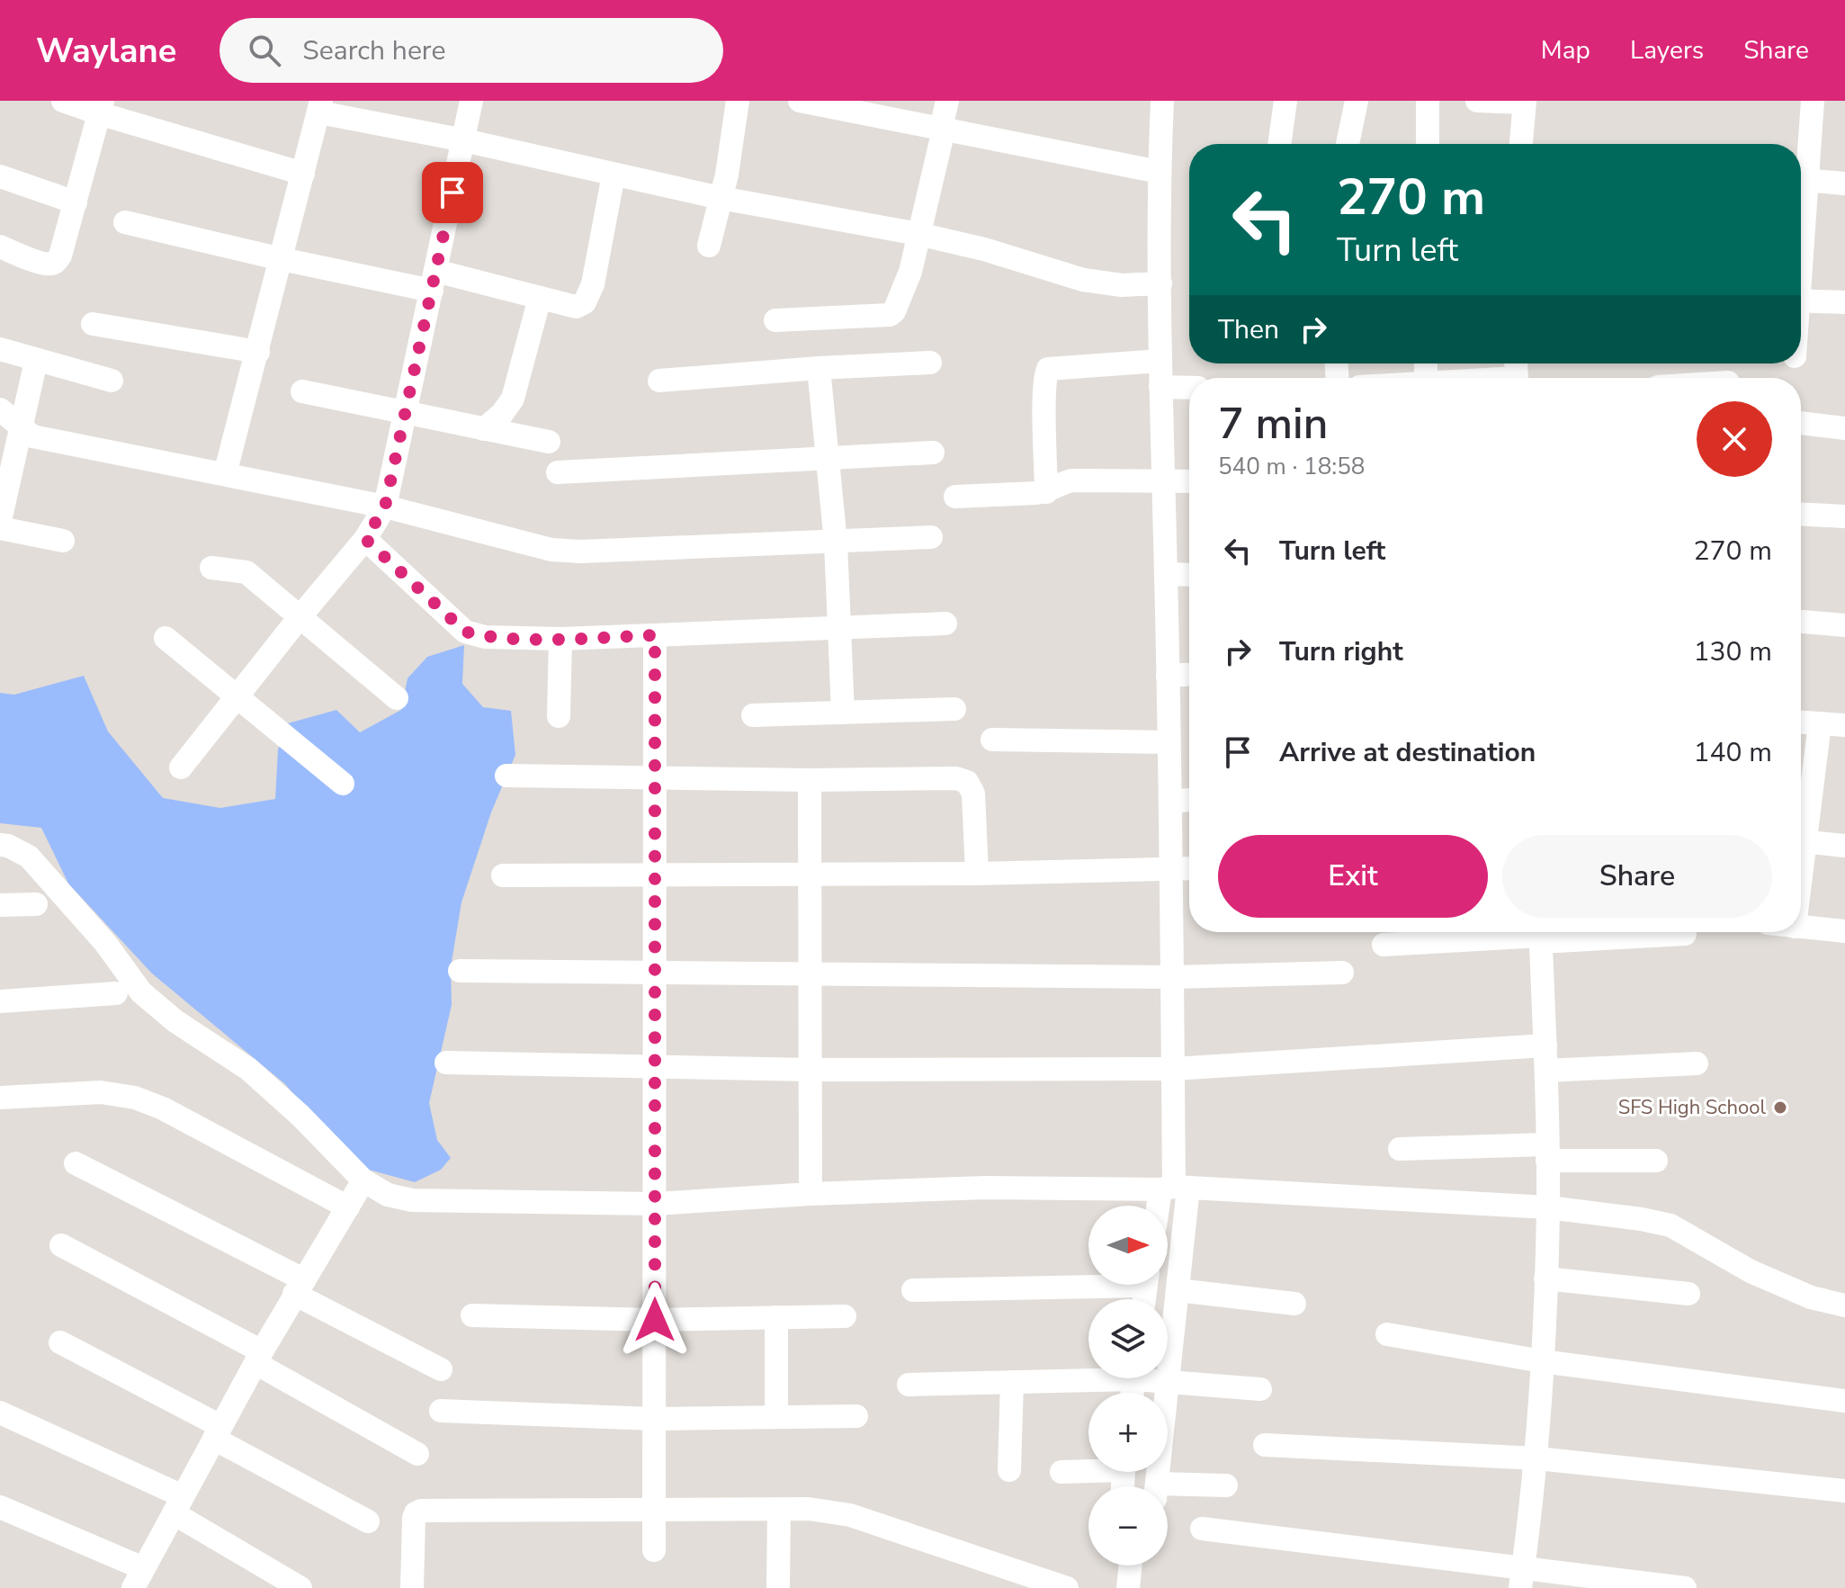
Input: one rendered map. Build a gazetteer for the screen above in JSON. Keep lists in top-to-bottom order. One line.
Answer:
{"places":["SFS High School"],"north":"right","page":{"header":"Waylane","search":"Search here","nav":["Map","Layers","Share"],"turn":["270 m","Turn left"],"then":"Then","heading":["7 min","540 m · 18:58"],"list":[{"name":"Turn left","value":"270 m"},{"name":"Turn right","value":"130 m"},{"name":"Arrive at destination","value":"140 m"}],"buttons":["Exit","Share"],"map_buttons":["+","−"]}}
